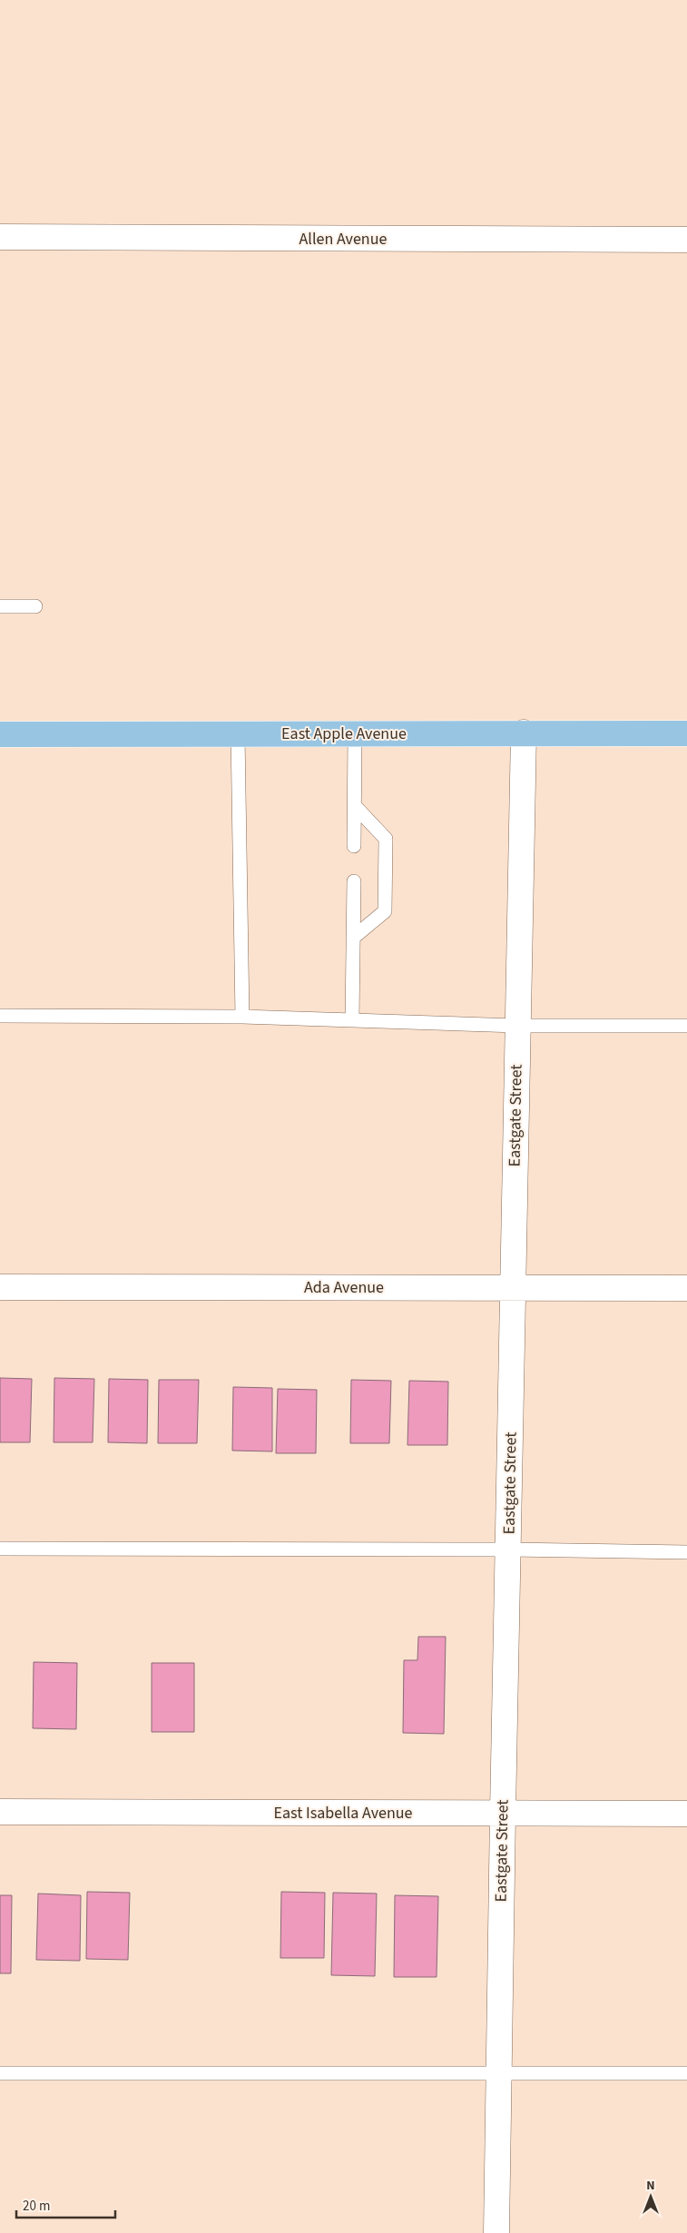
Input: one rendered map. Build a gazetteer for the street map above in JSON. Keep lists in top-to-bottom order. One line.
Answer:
{"streets":{"main road":["East Apple Avenue"],"street":["Allen Avenue","Eastgate Street","Ada Avenue","East Isabella Avenue"]},"crossings":[["East Apple Avenue","Eastgate Street"],["Eastgate Street","Ada Avenue"],["Eastgate Street","East Isabella Avenue"]],"scale_bar":"20 m","north":"top"}
